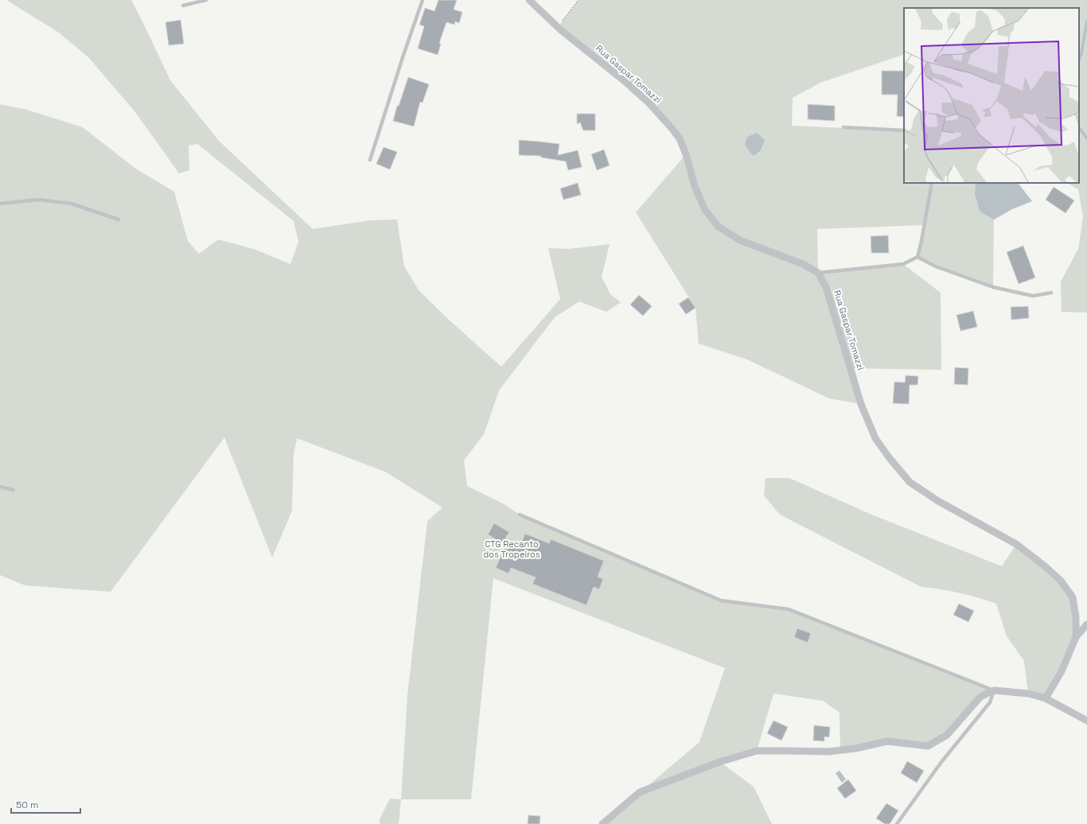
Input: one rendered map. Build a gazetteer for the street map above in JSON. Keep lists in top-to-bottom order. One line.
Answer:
{"streets":{"street":["Rua Gaspar Tomazzi"]},"parks":["CTG Recanto dos Tropeiros"],"scale_bar":"50 m"}
